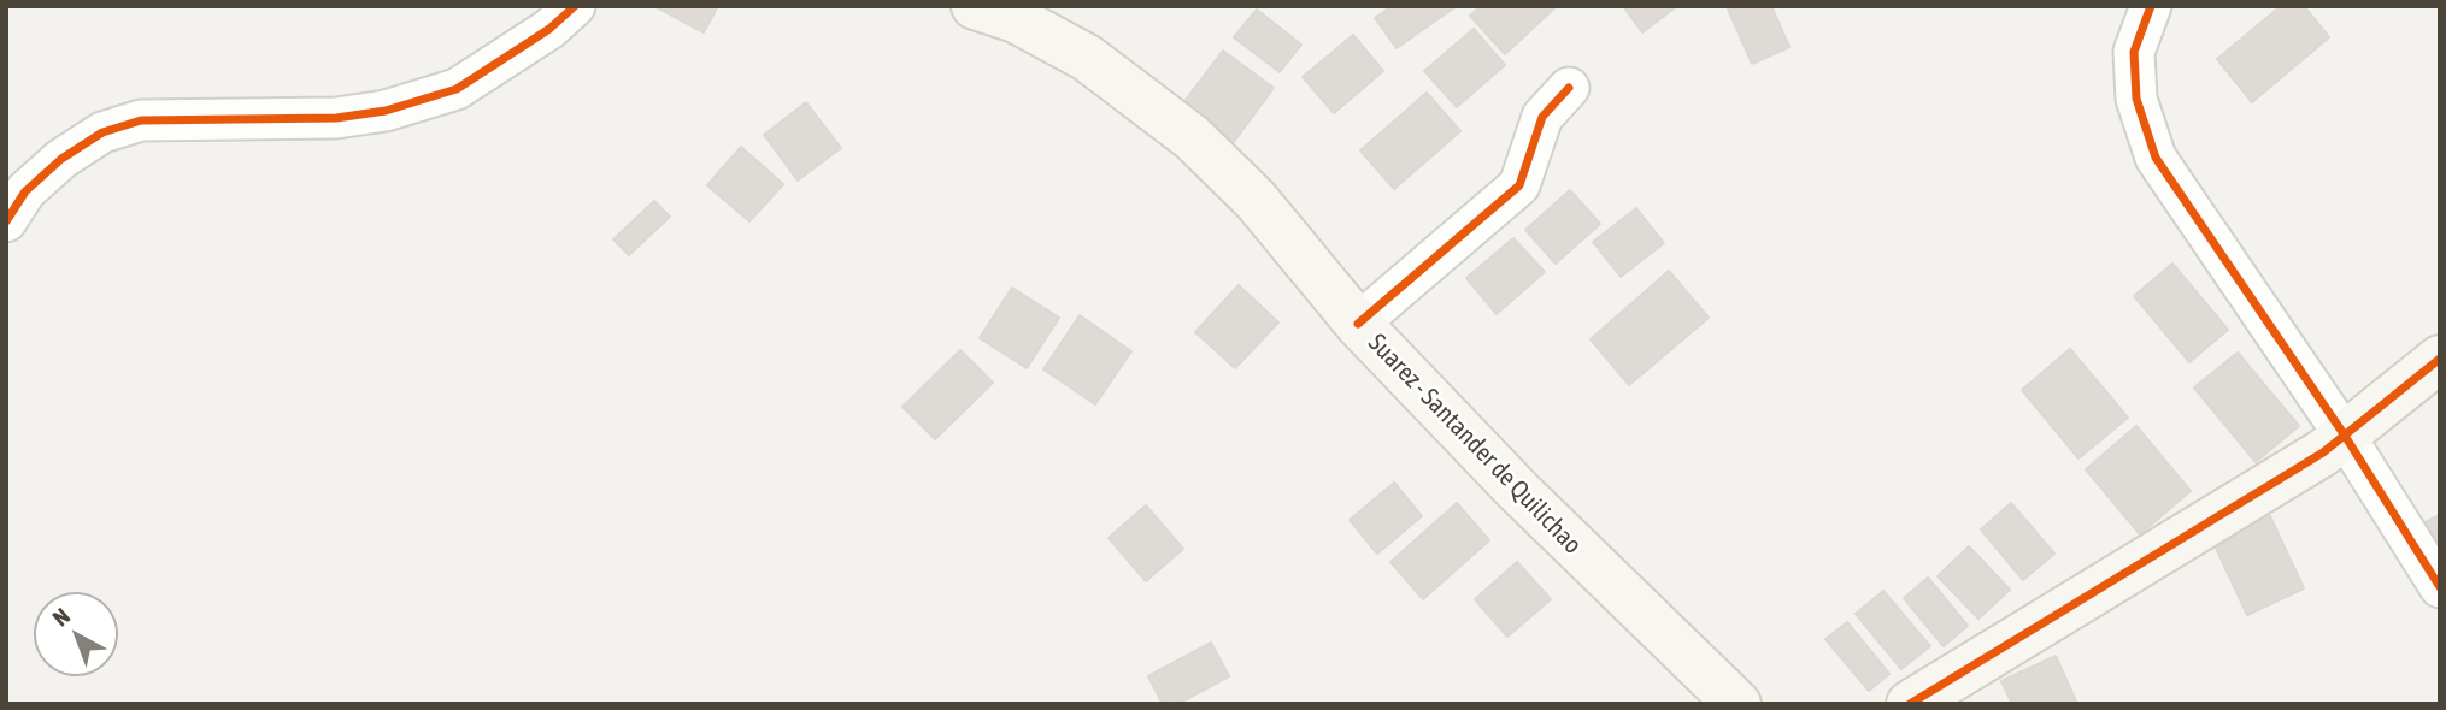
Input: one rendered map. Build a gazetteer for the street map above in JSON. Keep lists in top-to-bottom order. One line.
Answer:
{"streets":{"main road":["Suarez - Santander de Quilichao"]},"north":"top left"}
